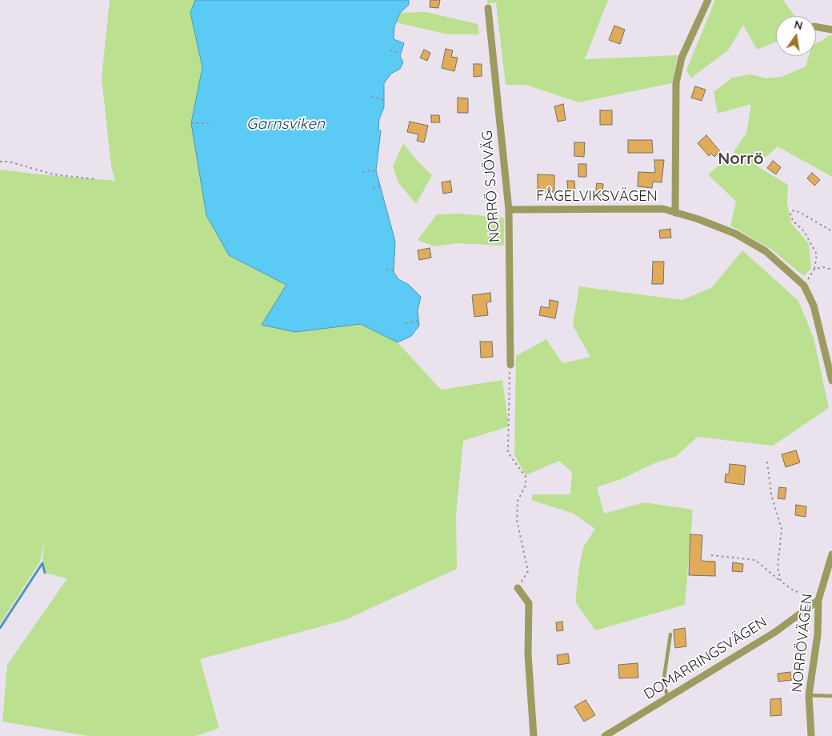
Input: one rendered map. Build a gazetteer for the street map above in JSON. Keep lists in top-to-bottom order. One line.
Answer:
{"streets":{"street":["NORRÖ SJÖVÄG","FÅGELVIKSVÄGEN","NORRÖVÄGEN","DOMARRINGSVÄGEN"]},"crossings":[["NORRÖ SJÖVÄG","FÅGELVIKSVÄGEN"],["NORRÖVÄGEN","DOMARRINGSVÄGEN"]],"districts":["Norrö"],"water":["Garnsviken"],"north":"top"}
